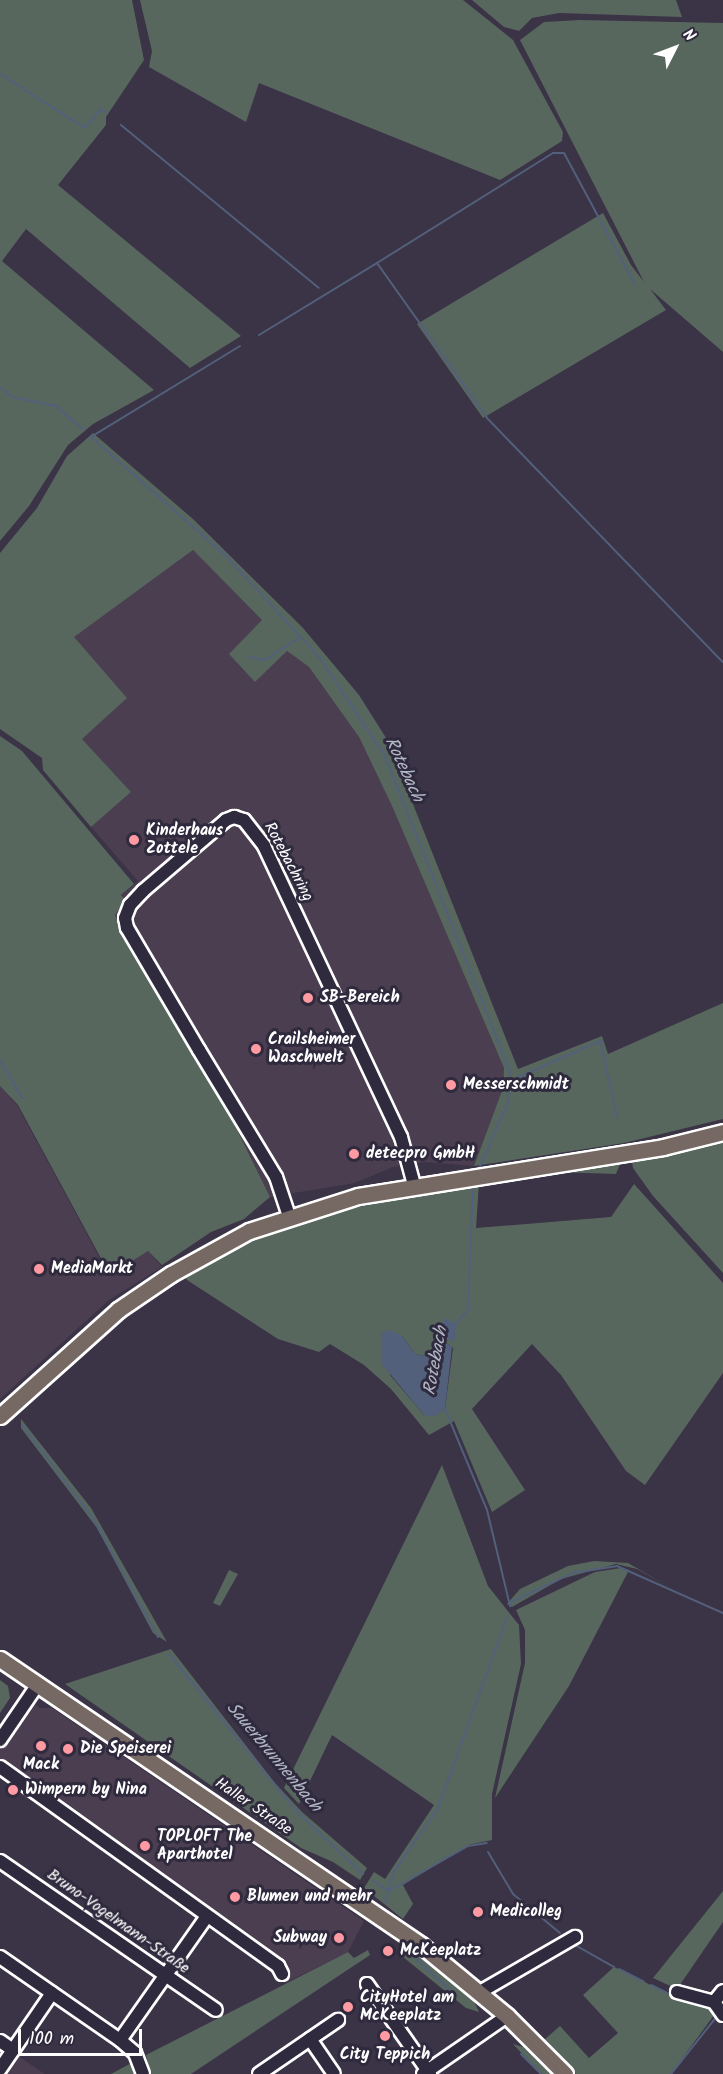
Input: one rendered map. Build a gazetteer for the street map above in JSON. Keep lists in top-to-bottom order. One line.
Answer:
{"streets":{"main road":["Haller Straße"],"street":["Rotebachring","Bruno-Vogelmann-Straße"]},"water":["Rotebach","Sauerbrunnenbach"],"places":["Kinderhaus Zottele","SB-Bereich","Crailsheimer Waschwelt","Messerschmidt","detecpro GmbH","MediaMarkt","Mack","Die Speiserei","Wimpern by Nina","TOPLOFT The Aparthotel","Blumen und mehr","Medicolleg","Subway","McKeeplatz","CityHotel am McKeeplatz","City Teppich"],"scale_bar":"100 m","north":"top right"}
